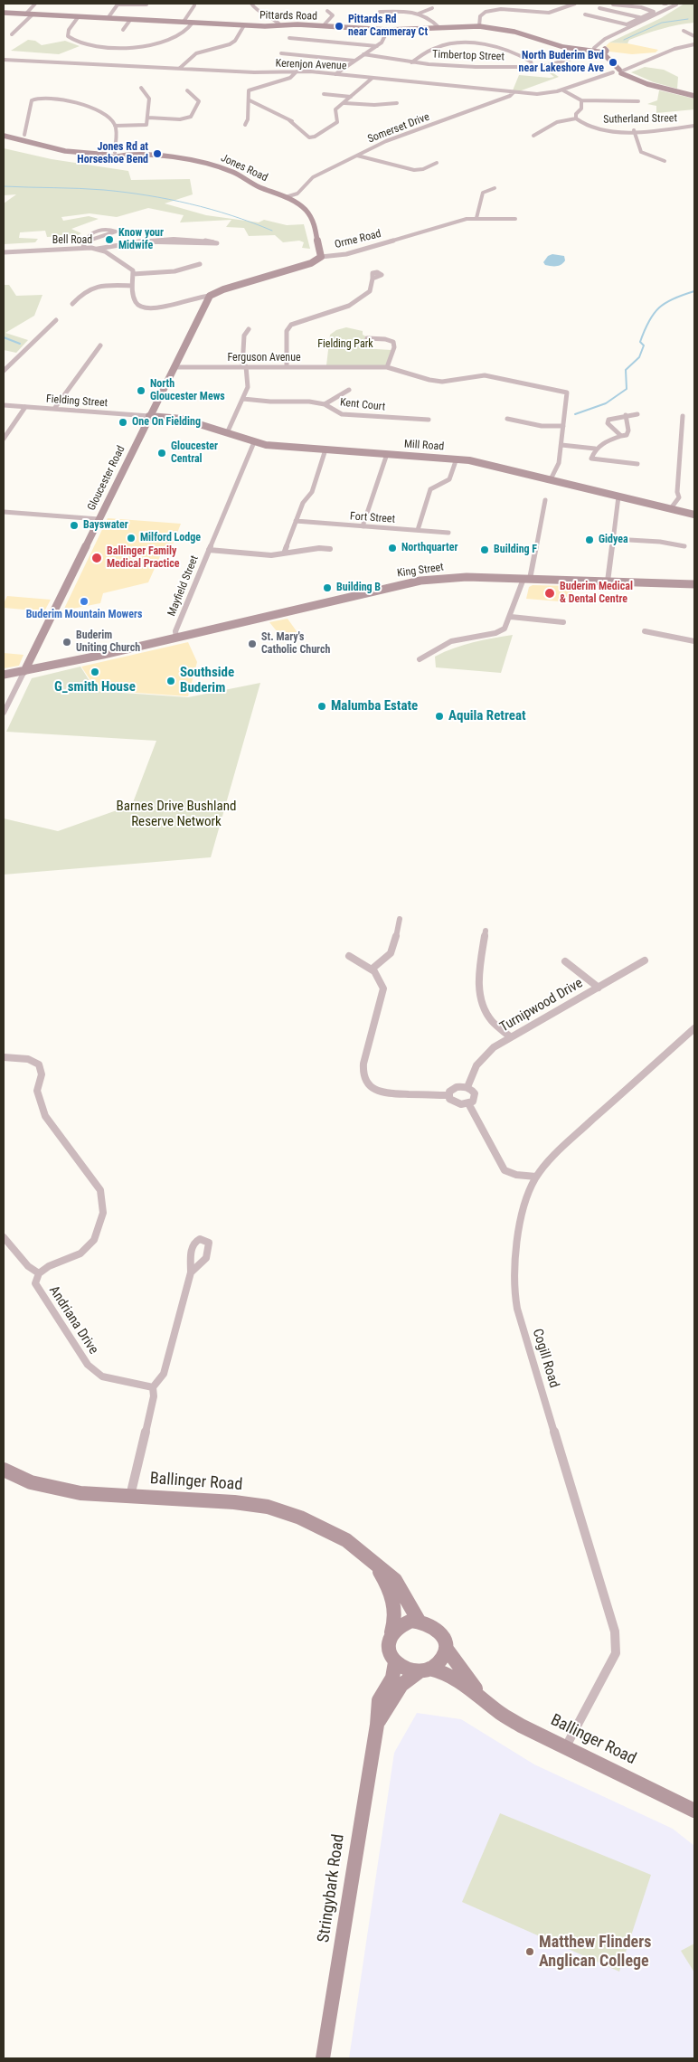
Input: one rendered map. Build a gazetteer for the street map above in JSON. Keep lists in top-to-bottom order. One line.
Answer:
{"streets":{"street":["Pittards Road","Timbertop Street","Kerenjon Avenue","Sutherland Street","Somerset Drive","Jones Road","Orme Road","Bell Road","Ferguson Avenue","Fielding Street","Kent Court","Mill Road","Gloucester Road","Fort Street","King Street","Mayfield Street","Turnipwood Drive","Andriana Drive","Cogill Road","Ballinger Road","Stringybark Road"]},"crossings":[["Kerenjon Avenue","Somerset Drive"],["Somerset Drive","Jones Road"],["Jones Road","Orme Road"],["Orme Road","Gloucester Road"],["Ferguson Avenue","Gloucester Road"],["Fielding Street","Mill Road"],["Fielding Street","Gloucester Road"],["Mill Road","Gloucester Road"],["Mill Road","Mayfield Street"],["Gloucester Road","King Street"],["King Street","Mayfield Street"],["Turnipwood Drive","Cogill Road"],["Cogill Road","Ballinger Road"],["Ballinger Road","Stringybark Road"]],"parks":["Fielding Park","Barnes Drive Bushland Reserve Network"],"places":["Pittards Rd near Cammeray Ct","North Buderim Bvd near Lakeshore Ave","Jones Rd at Horseshoe Bend","Know your Midwife","North Gloucester Mews","One On Fielding","Gloucester Central","Bayswater","Milford Lodge","Gidyea","Northquarter","Building F","Ballinger Family Medical Practice","Building B","Buderim Medical & Dental Centre","Buderim Mountain Mowers","Buderim Uniting Church","St. Mary's Catholic Church","G_smith House","Southside Buderim","Malumba Estate","Aquila Retreat","Matthew Flinders Anglican College"]}
